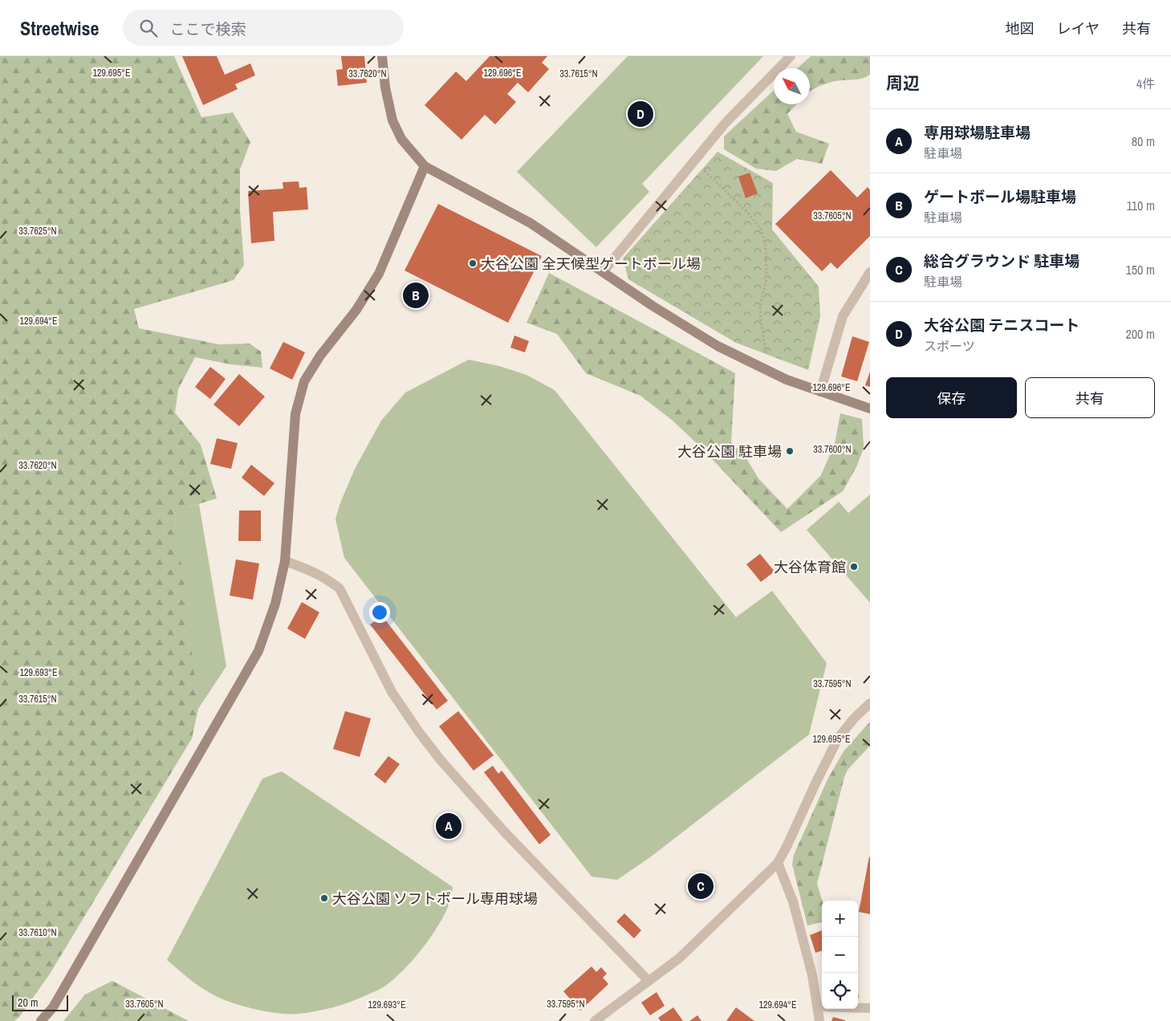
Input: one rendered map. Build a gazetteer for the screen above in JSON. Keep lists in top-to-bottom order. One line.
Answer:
{"places":["大谷公園 全天候型ゲートボール場","大谷公園 駐車場","大谷体育館","大谷公園 ソフトボール専用球場"],"scale_bar":"20 m","north":"top left","page":{"header":"Streetwise","search":"ここで検索","nav":["地図","レイヤ","共有"],"heading":["周辺","4件"],"pins":["D","B","A","C"],"list":[{"mark":"A","name":"専用球場駐車場","note":"駐車場","value":"80 m"},{"mark":"B","name":"ゲートボール場駐車場","note":"駐車場","value":"110 m"},{"mark":"C","name":"総合グラウンド 駐車場","note":"駐車場","value":"150 m"},{"mark":"D","name":"大谷公園 テニスコート","note":"スポーツ","value":"200 m"}],"buttons":["保存","共有"],"map_buttons":["+","−"],"scale":"20 m"},"coordinates":["129.695°E","129.696°E","33.7620°N","33.7615°N","33.7605°N","33.7625°N","129.694°E","33.7600°N","129.693°E","33.7595°N","33.7610°N"]}
